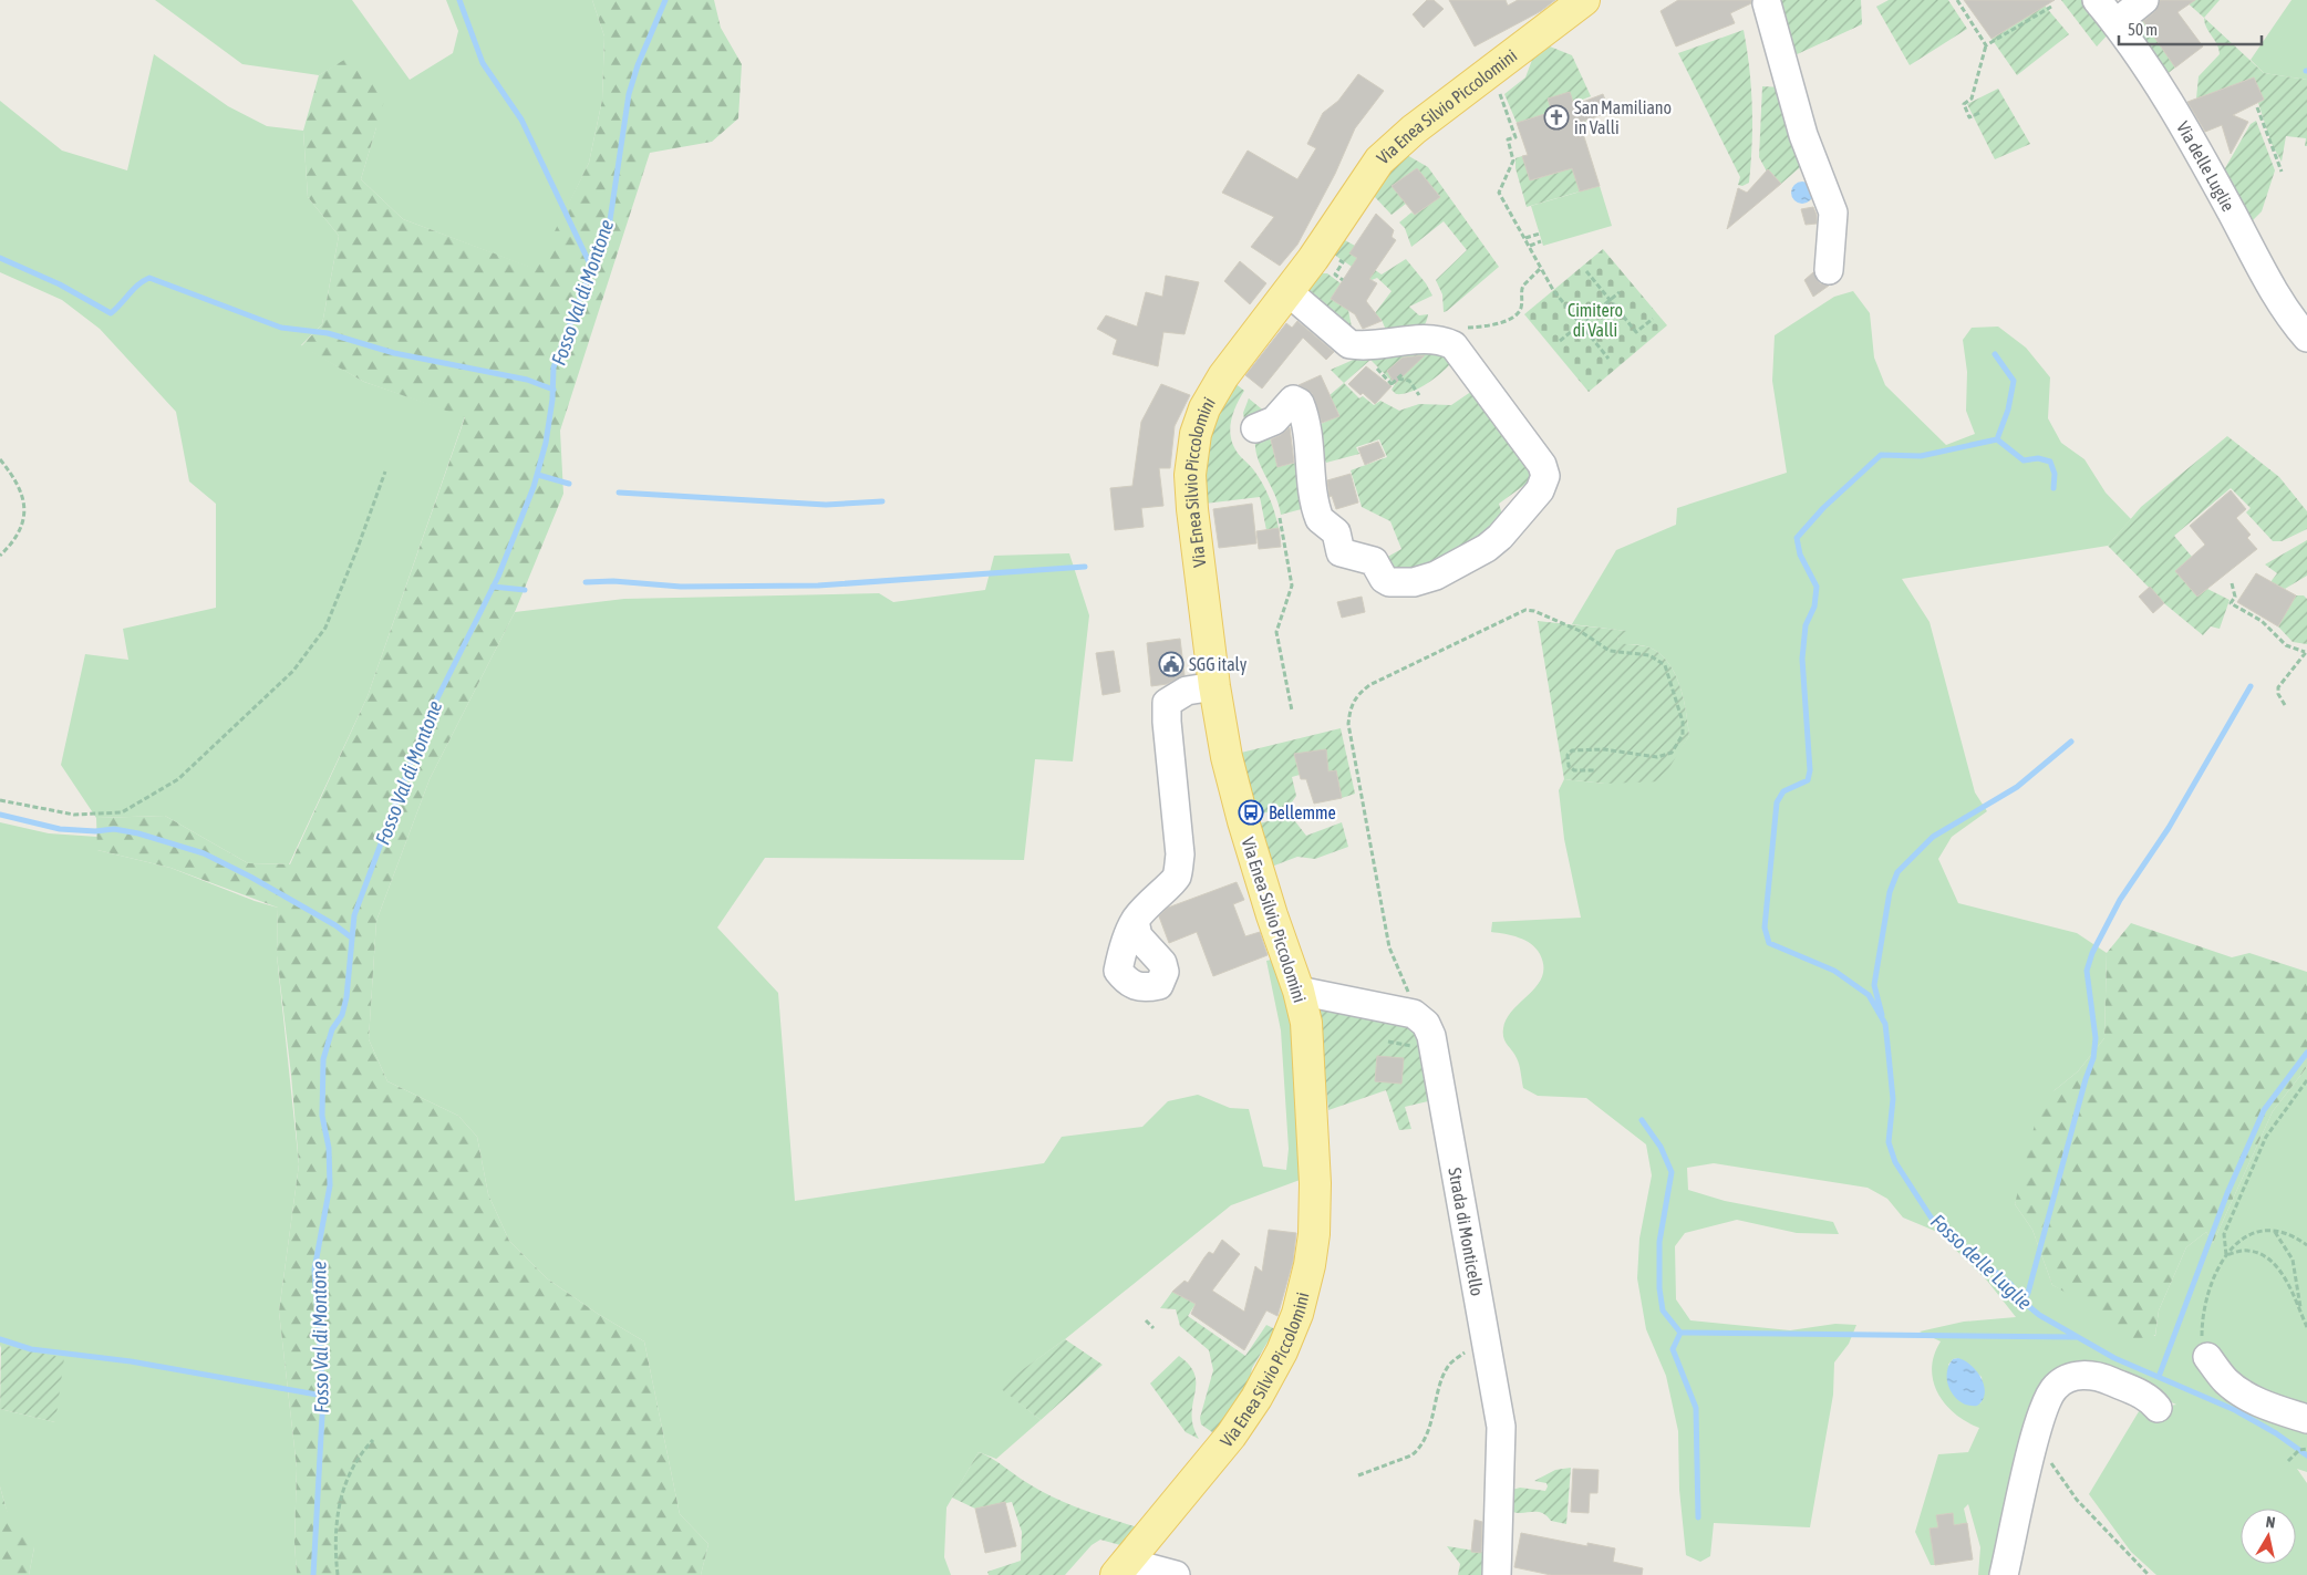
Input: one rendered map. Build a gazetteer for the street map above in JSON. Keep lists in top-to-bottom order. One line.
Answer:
{"streets":{"main road":["Via Enea Silvio Piccolomini"],"street":["Via delle Luglie","Strada di Monticello"]},"water":["Fosso Val di Montone","Fosso delle Luglie"],"parks":["Cimitero di Valli"],"places":{"church":["San Mamiliano in Valli"],"public building":["SGG italy"],"bus stop":["Bellemme"]},"scale_bar":"50 m","north":"top"}
